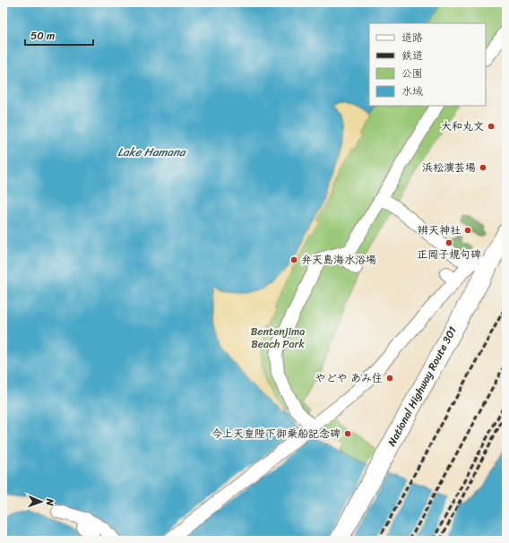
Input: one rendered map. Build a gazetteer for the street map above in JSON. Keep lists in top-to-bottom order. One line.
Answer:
{"streets":{"highway":["National Highway Route 301"]},"water":["Lake Hamana"],"parks":["Bentenjima Beach Park"],"places":["大和丸文","浜松演芸場","辨天神社","正岡子規句碑","弁天島海水浴場","やどや あみ住","今上天皇陛下御乗船記念碑"],"legend":["道路","鉄道","公園","水域"],"scale_bar":"50 m","north":"right"}
